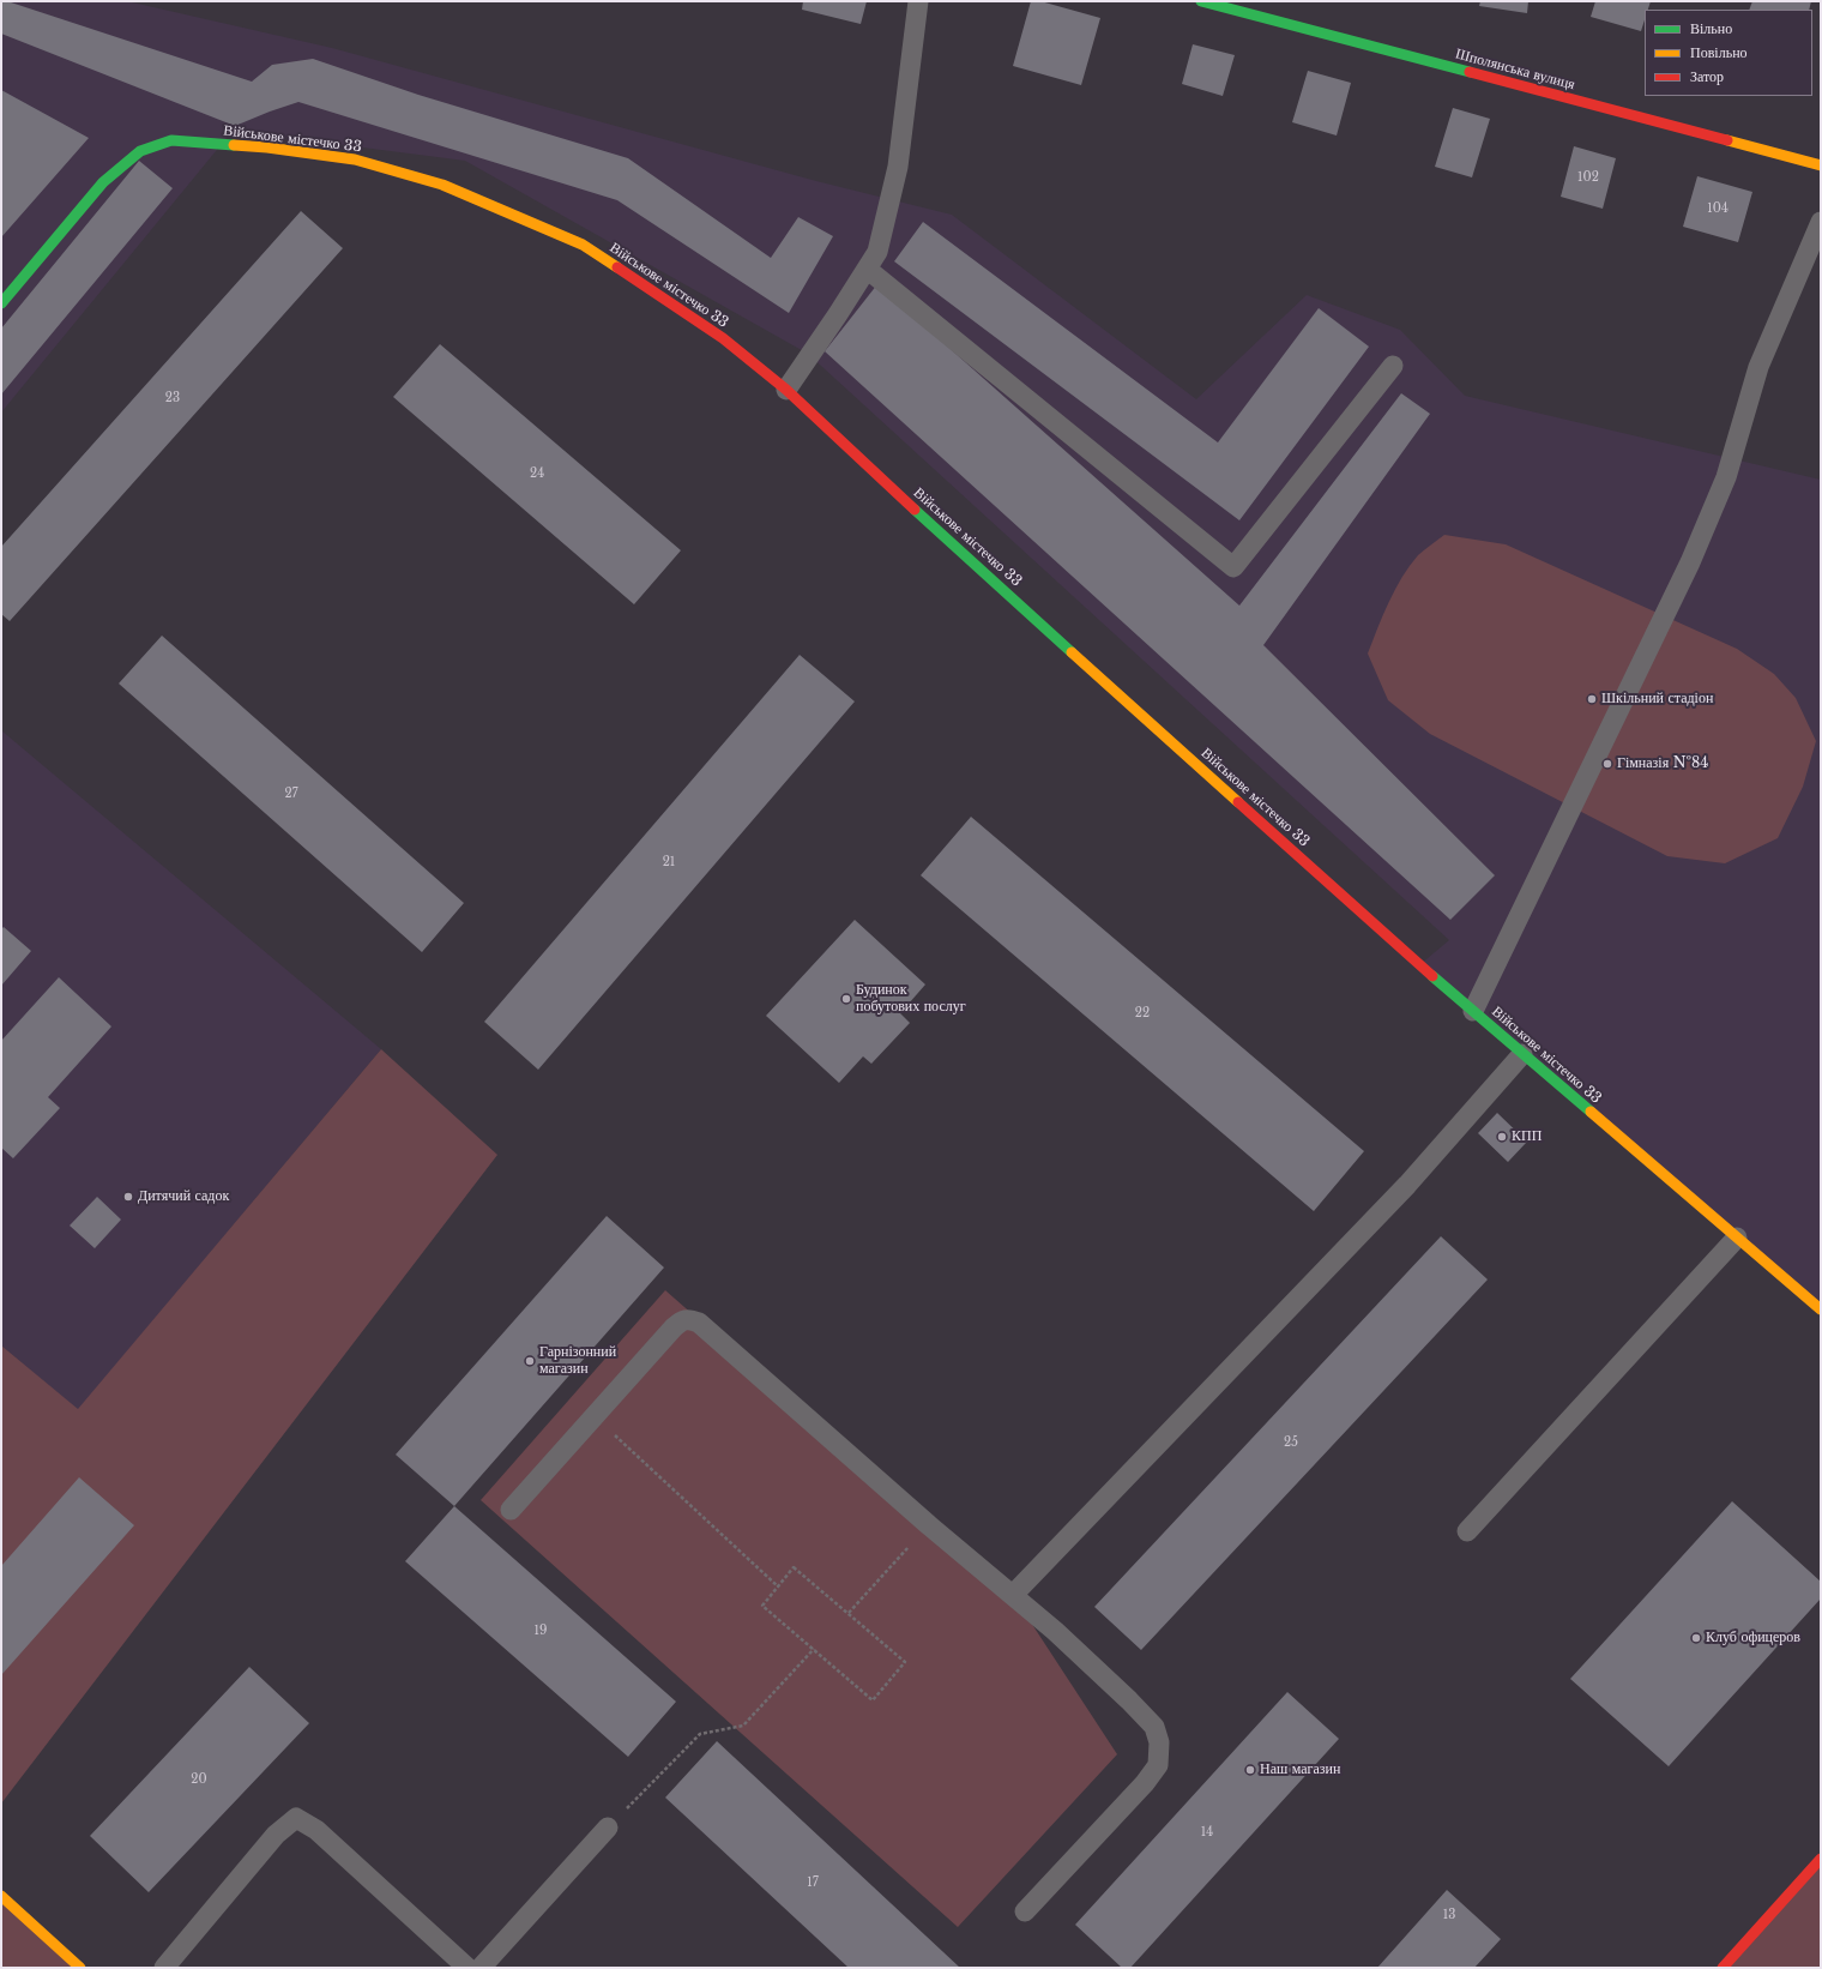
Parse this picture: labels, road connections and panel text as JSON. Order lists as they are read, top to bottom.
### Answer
{
  "streets": {
    "street": ["Шполянська вулиця", "Військове містечко 33"]
  },
  "places": [
    "Шкільний стадіон",
    "Гімназія №84",
    "Будинок побутових послуг",
    "КПП",
    "Дитячий садок",
    "Гарнізонний магазин",
    "Клуб офицеров",
    "Наш магазин"
  ],
  "house_numbers": [
    "102",
    "104",
    "23",
    "24",
    "27",
    "21",
    "22",
    "25",
    "19",
    "20",
    "14",
    "17",
    "13"
  ],
  "legend": ["Вільно", "Повільно", "Затор"]
}
